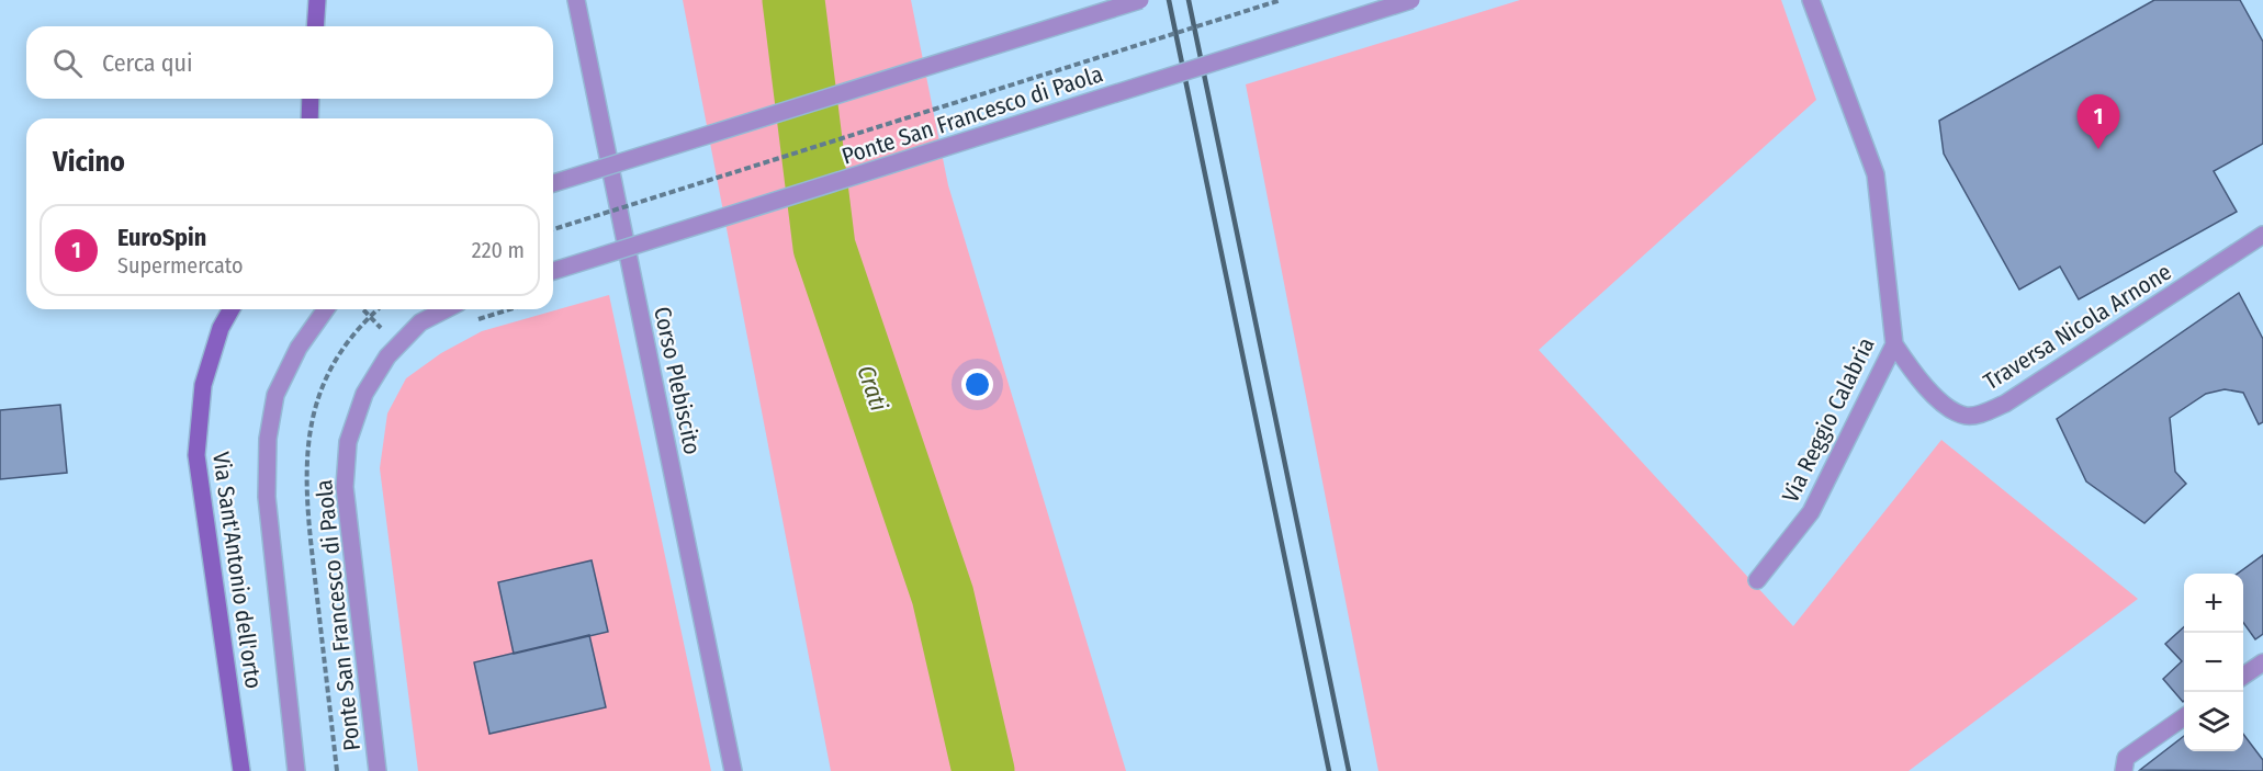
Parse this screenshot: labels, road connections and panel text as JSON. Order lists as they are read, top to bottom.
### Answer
{
  "streets": {
    "street": [
      "Ponte San Francesco di Paola",
      "Traversa Nicola Arnone",
      "Corso Plebiscito",
      "Via Reggio Calabria",
      "Via Sant'Antonio dell'orto"
    ]
  },
  "crossings": [
    ["Traversa Nicola Arnone", "Via Reggio Calabria"]
  ],
  "water": ["Crati"],
  "page": {
    "search": "Cerca qui",
    "pins": "1",
    "heading": "Vicino",
    "list": [
      {
        "mark": "1",
        "name": "EuroSpin",
        "note": "Supermercato",
        "value": "220 m"
      }
    ],
    "map_buttons": ["+", "−"]
  }
}
